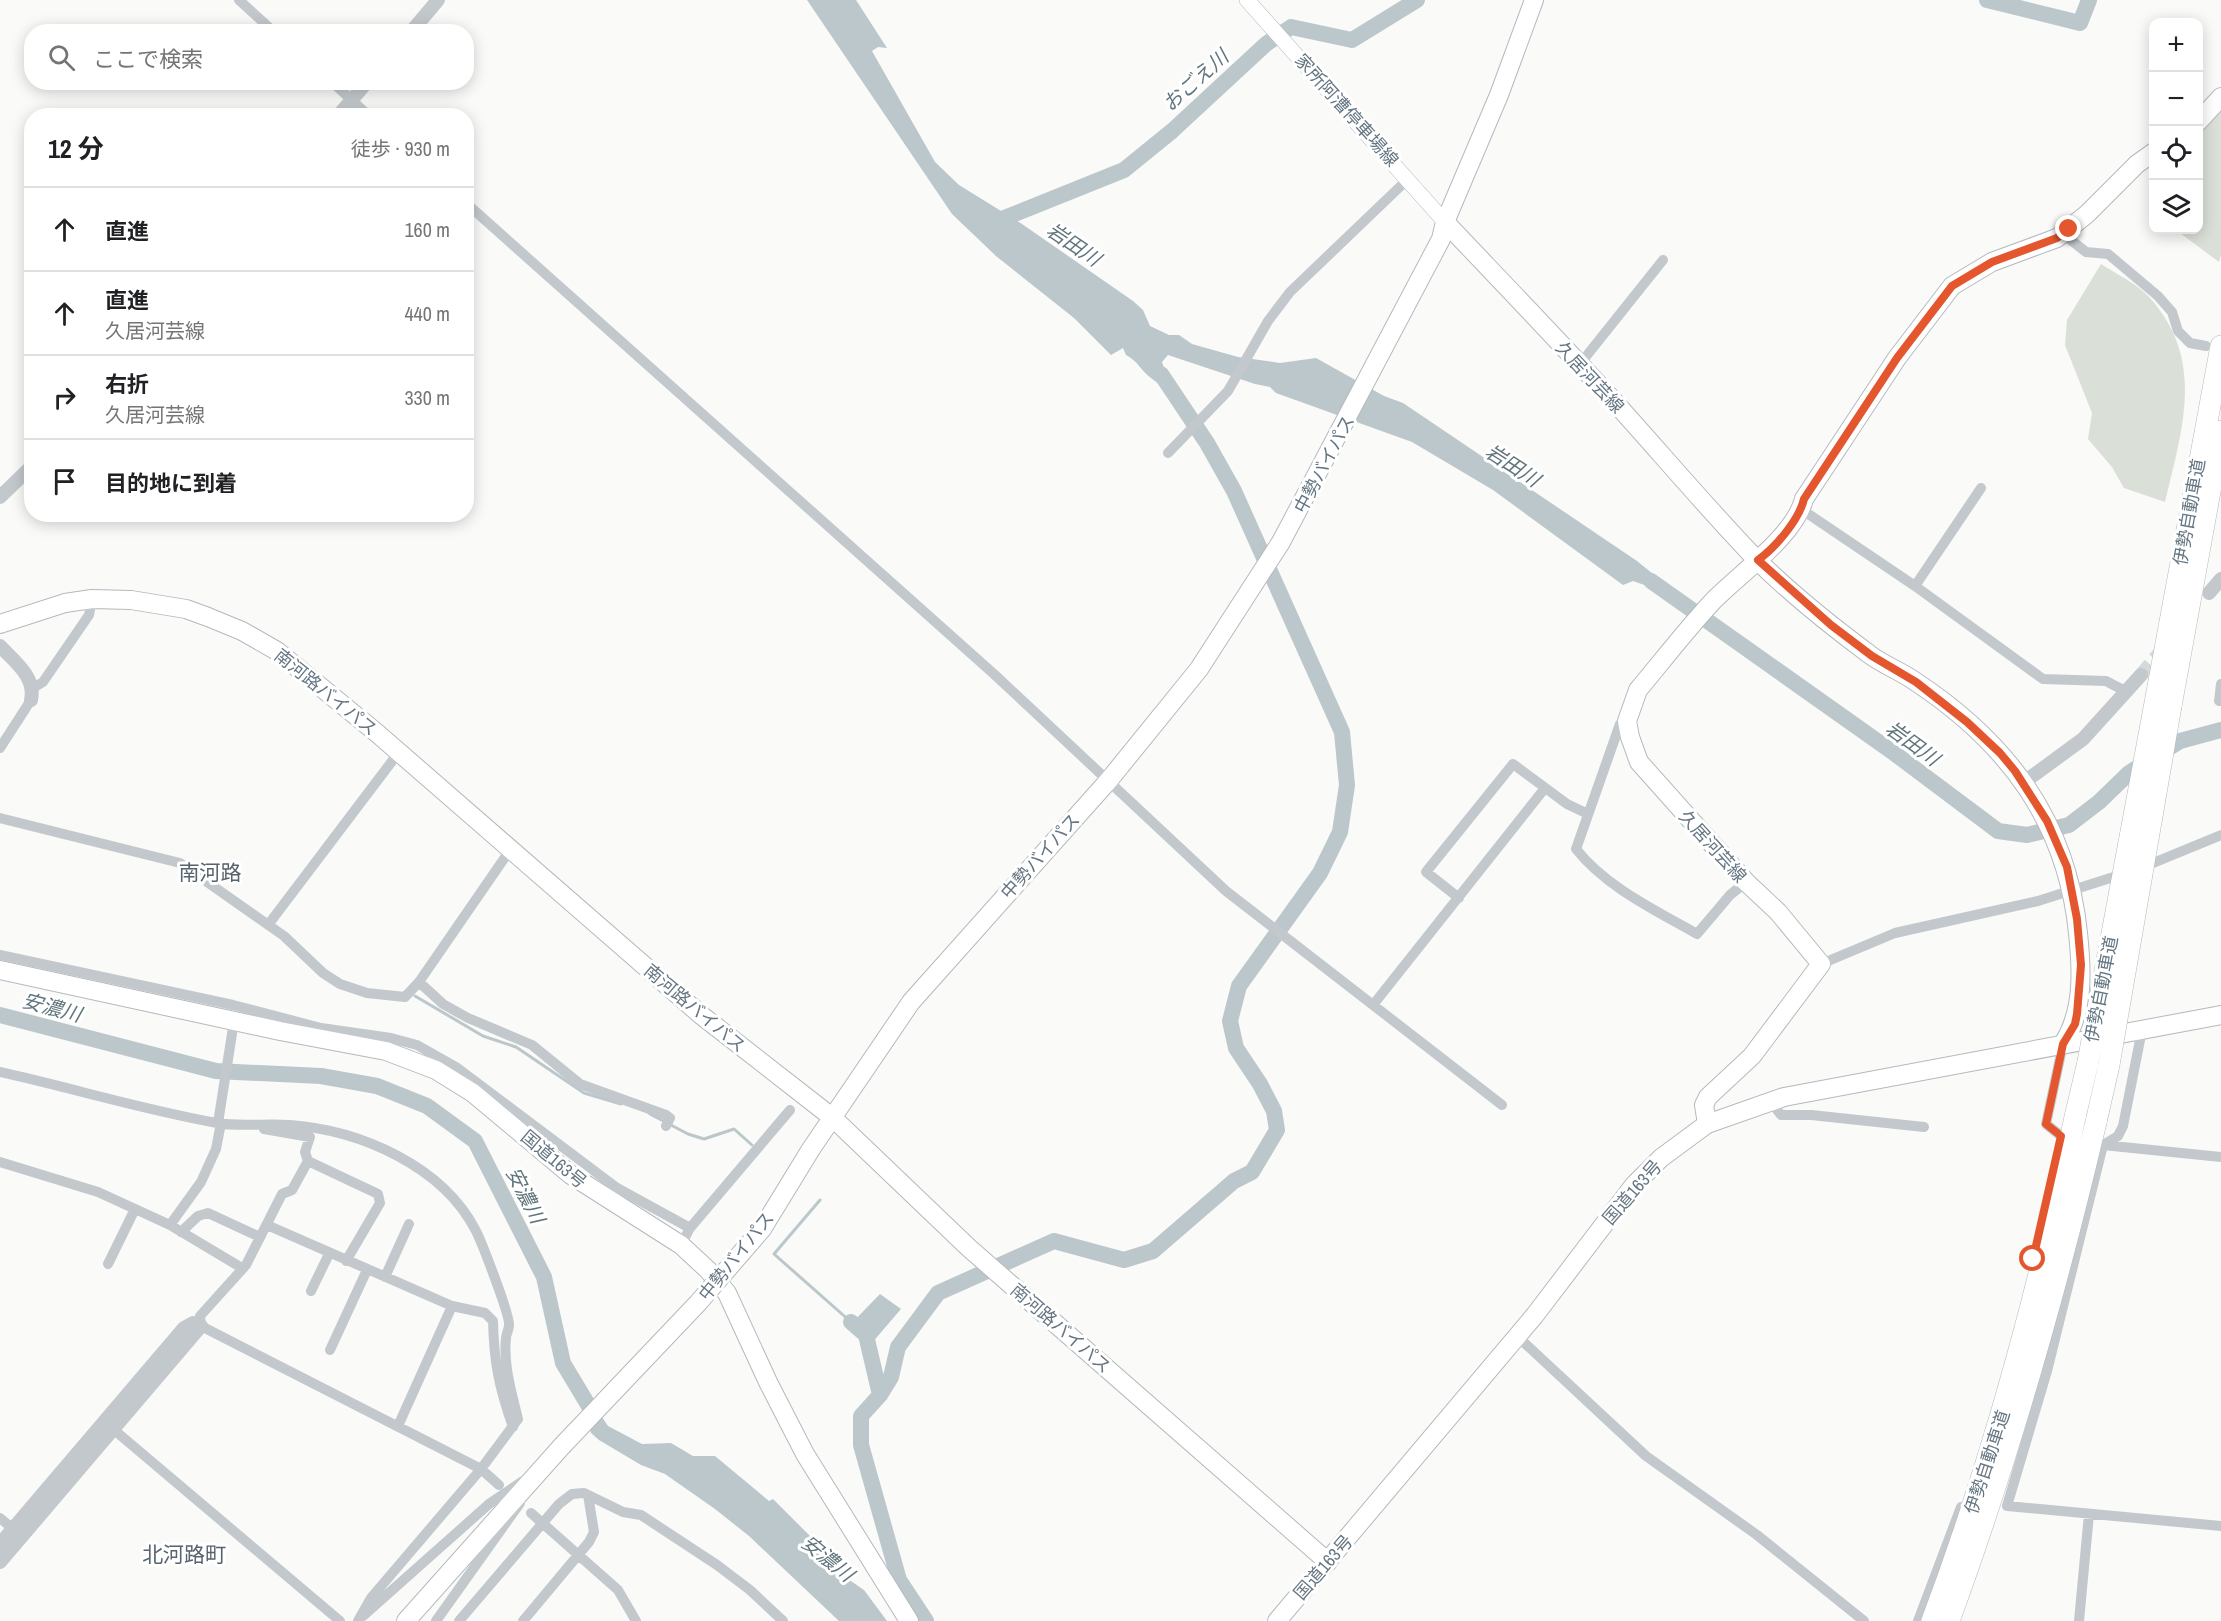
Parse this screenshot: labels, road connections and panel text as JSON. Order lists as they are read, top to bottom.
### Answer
{
  "streets": {
    "highway": ["伊勢自動車道"],
    "main road": [
      "家所阿漕停車場線",
      "久居河芸線",
      "中勢バイパス",
      "南河路バイパス",
      "国道163号"
    ]
  },
  "crossings": [
    ["家所阿漕停車場線", "久居河芸線"],
    ["家所阿漕停車場線", "中勢バイパス"],
    ["久居河芸線", "中勢バイパス"],
    ["久居河芸線", "国道163号"],
    ["中勢バイパス", "南河路バイパス"],
    ["南河路バイパス", "国道163号"]
  ],
  "districts": ["南河路", "北河路町"],
  "water": ["おごえ川", "岩田川", "安濃川"],
  "page": {
    "map_buttons": ["+", "−"],
    "search": "ここで検索",
    "heading": ["12 分", "徒歩 · 930 m"],
    "list": [
      ["直進", "160 m"],
      ["直進", "久居河芸線", "440 m"],
      ["右折", "久居河芸線", "330 m"],
      "目的地に到着"
    ]
  }
}
